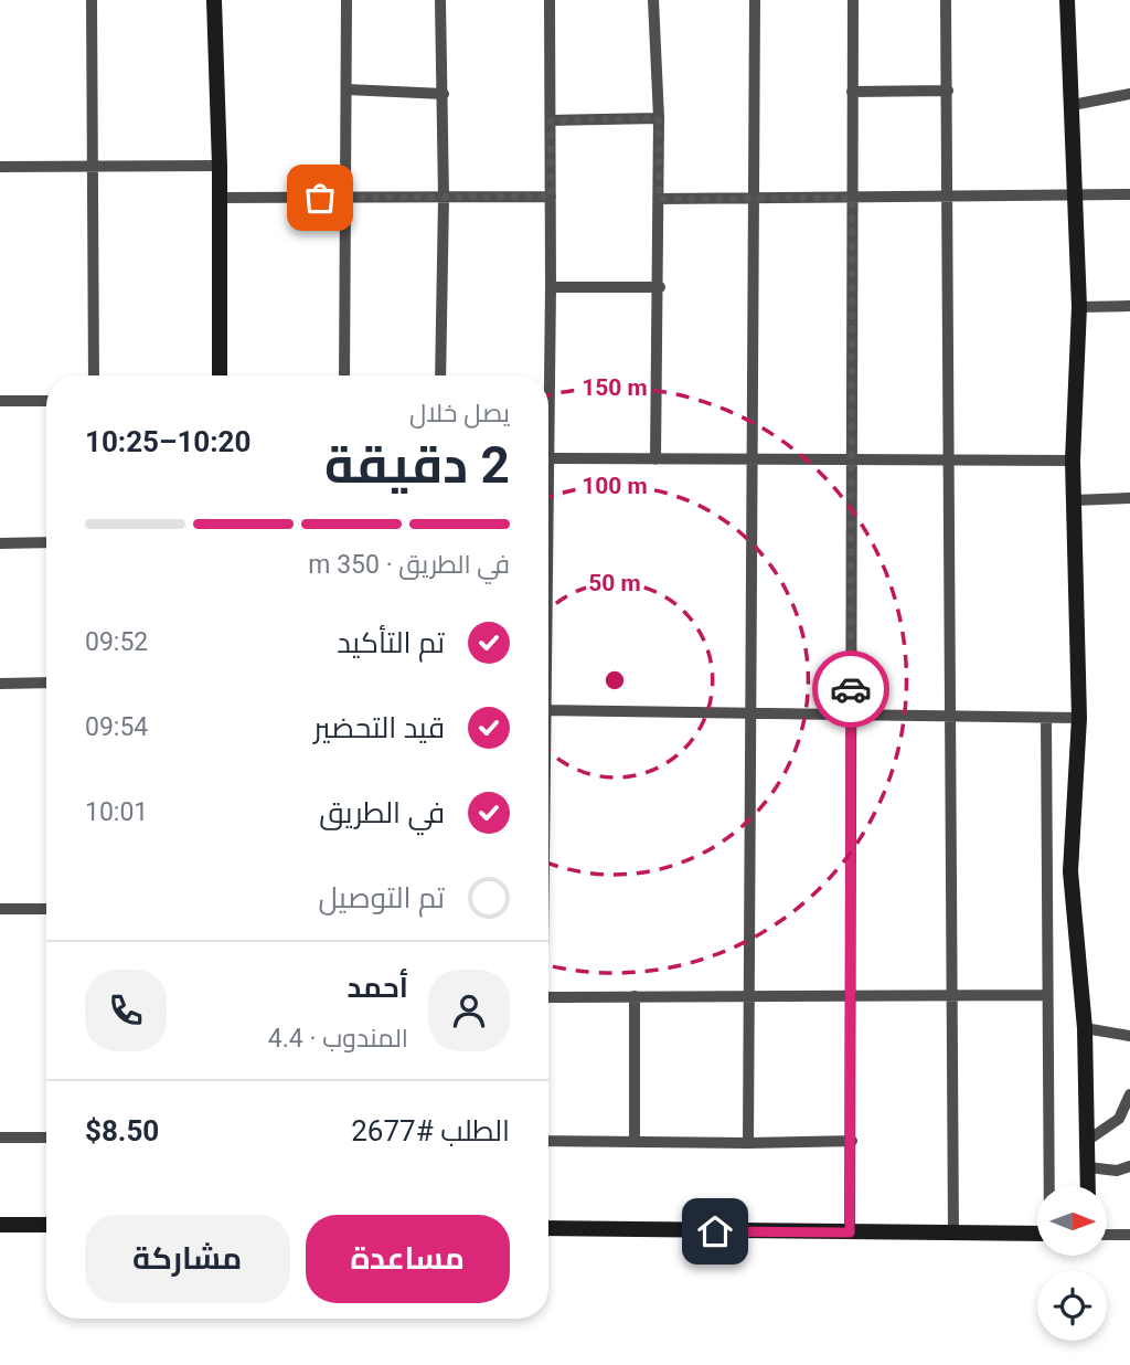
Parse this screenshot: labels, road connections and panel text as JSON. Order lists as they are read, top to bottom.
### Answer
{
  "north": "right",
  "page": {
    "heading": ["2 دقيقة", "يصل خلال", "10:20–10:25"],
    "panel": [
      "أحمد",
      "المندوب · 4.4",
      "الطلب #2677",
      "$8.50"
    ],
    "bar": "في الطريق · 350 m",
    "list": [
      ["تم التأكيد", "09:52"],
      ["قيد التحضير", "09:54"],
      ["في الطريق", "10:01"],
      "تم التوصيل"
    ],
    "buttons": ["مساعدة", "مشاركة"]
  },
  "rings": ["150 m", "100 m", "50 m"]
}
